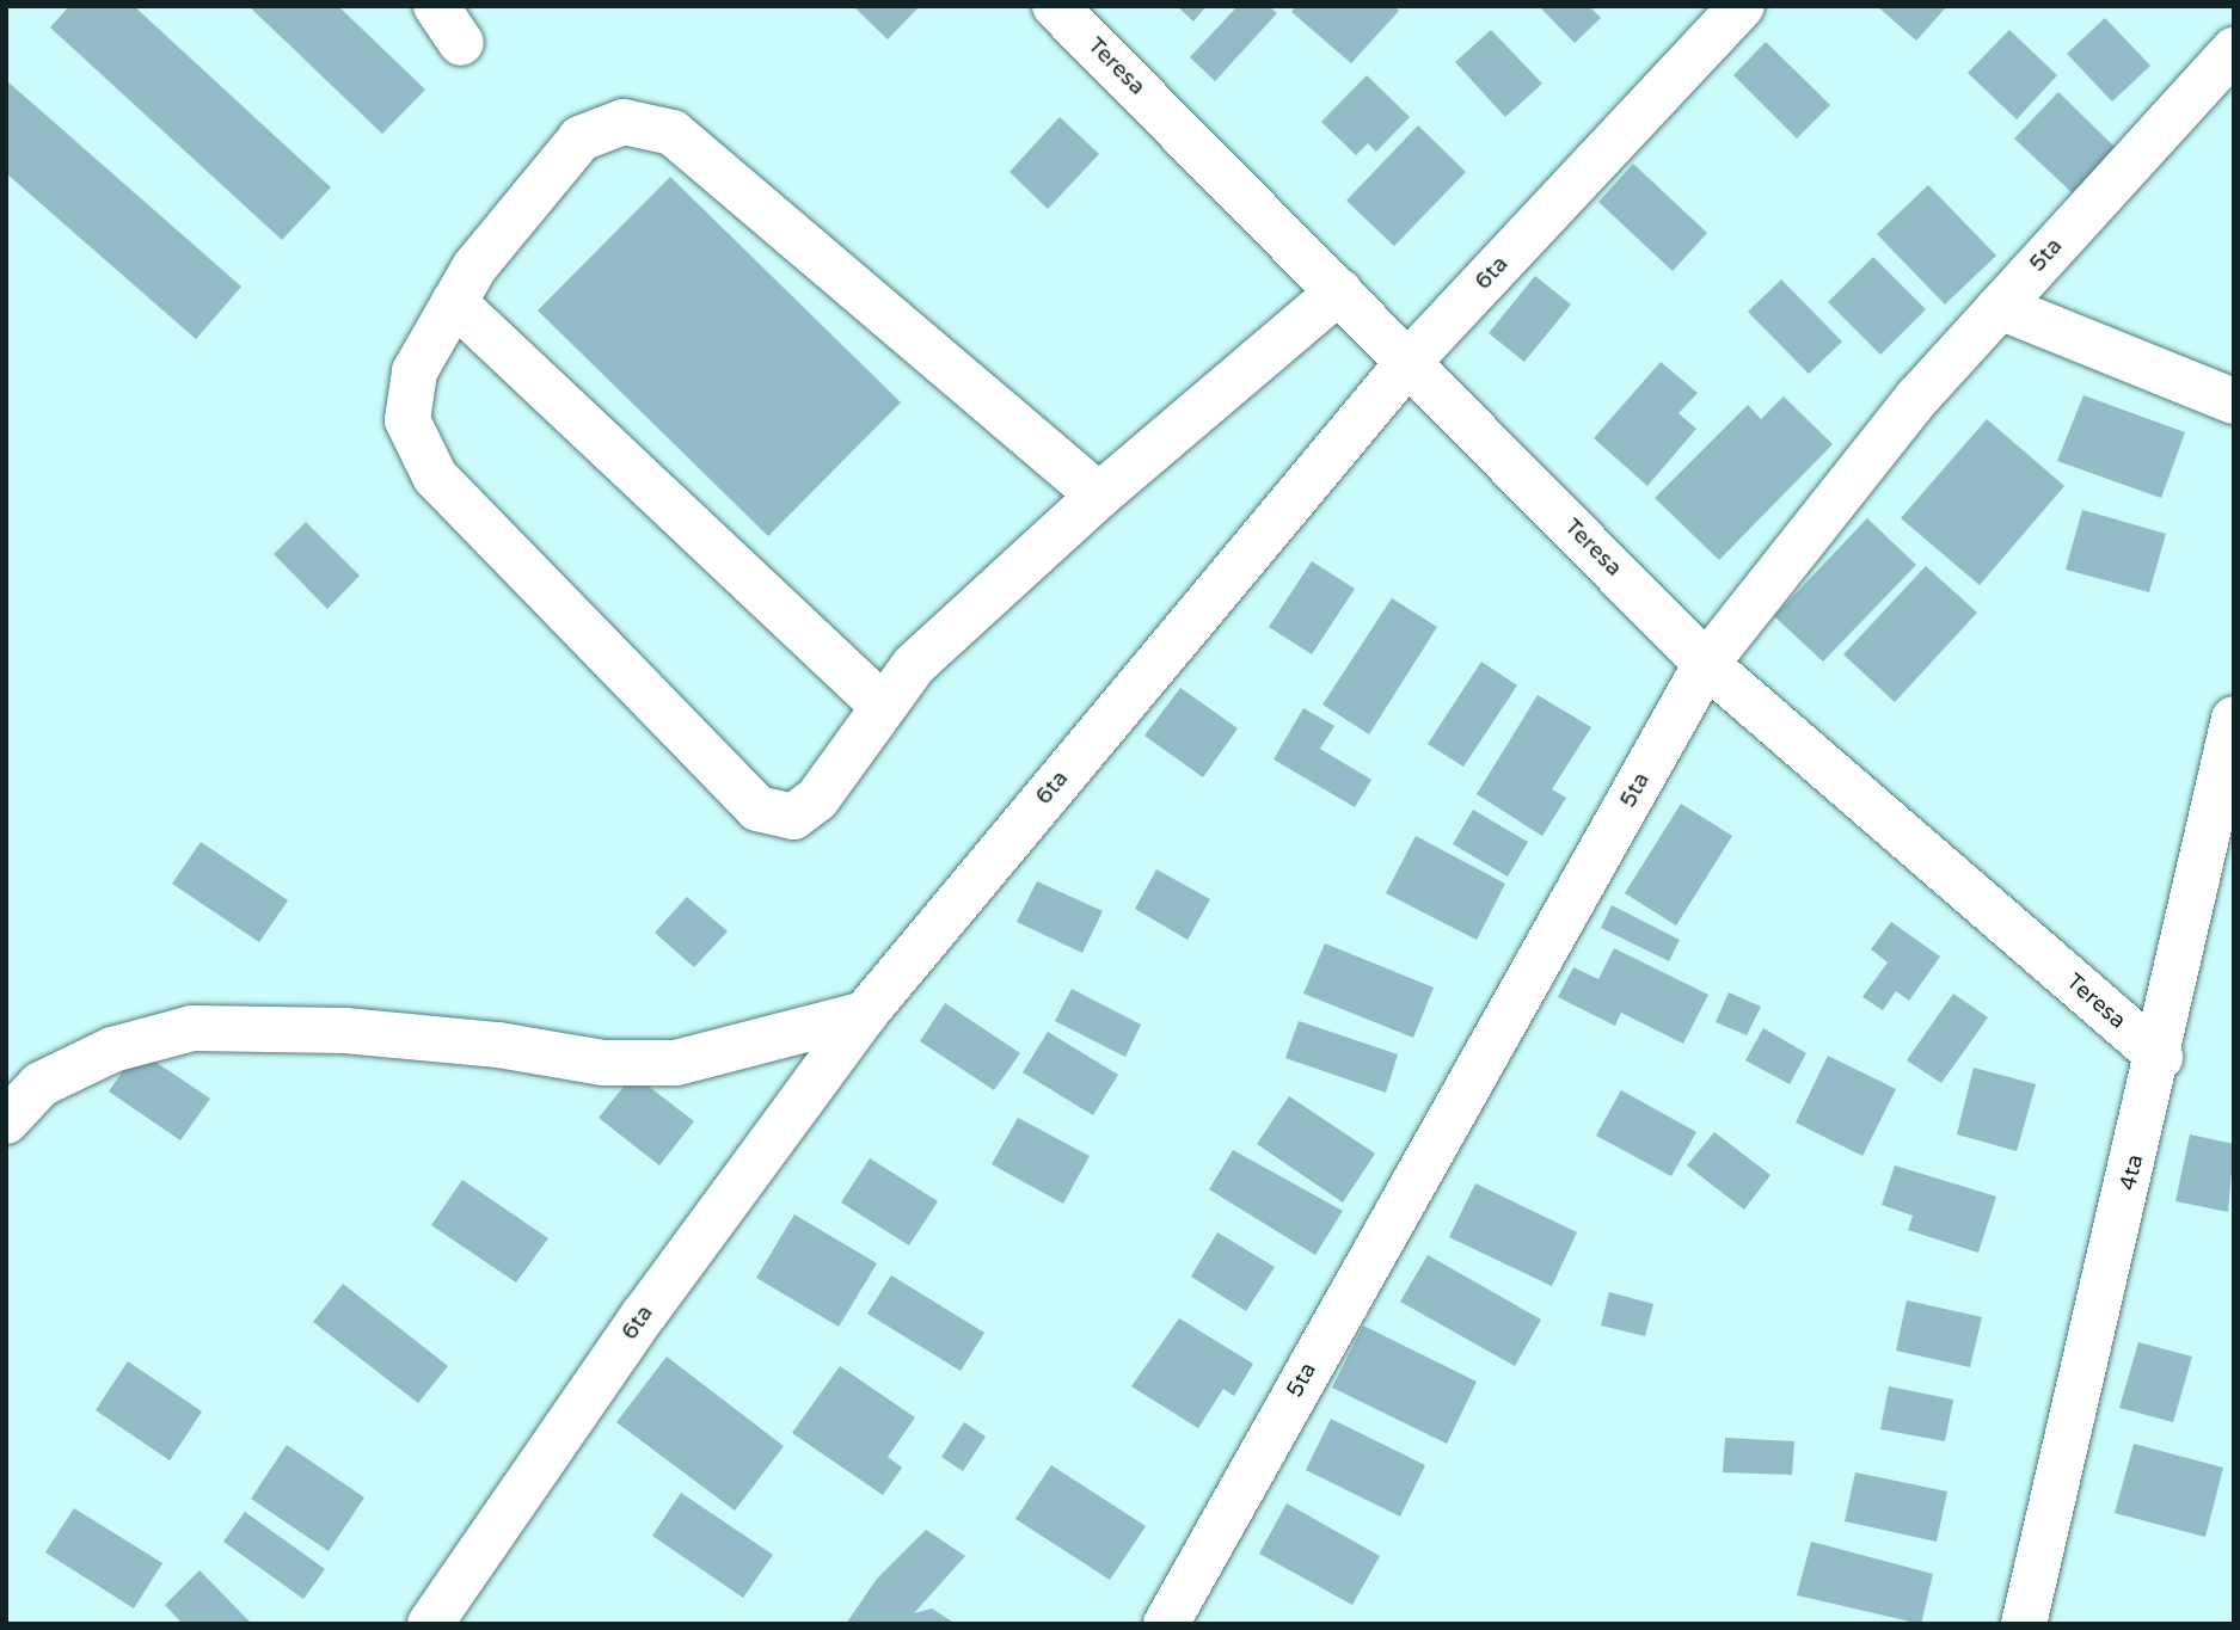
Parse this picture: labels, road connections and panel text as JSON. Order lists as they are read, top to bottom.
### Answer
{
  "streets": {
    "street": [
      "Teresa",
      "5ta",
      "6ta",
      "4ta"
    ]
  },
  "crossings": [
    ["Teresa", "5ta"],
    ["Teresa", "6ta"],
    ["Teresa", "4ta"]
  ]
}
